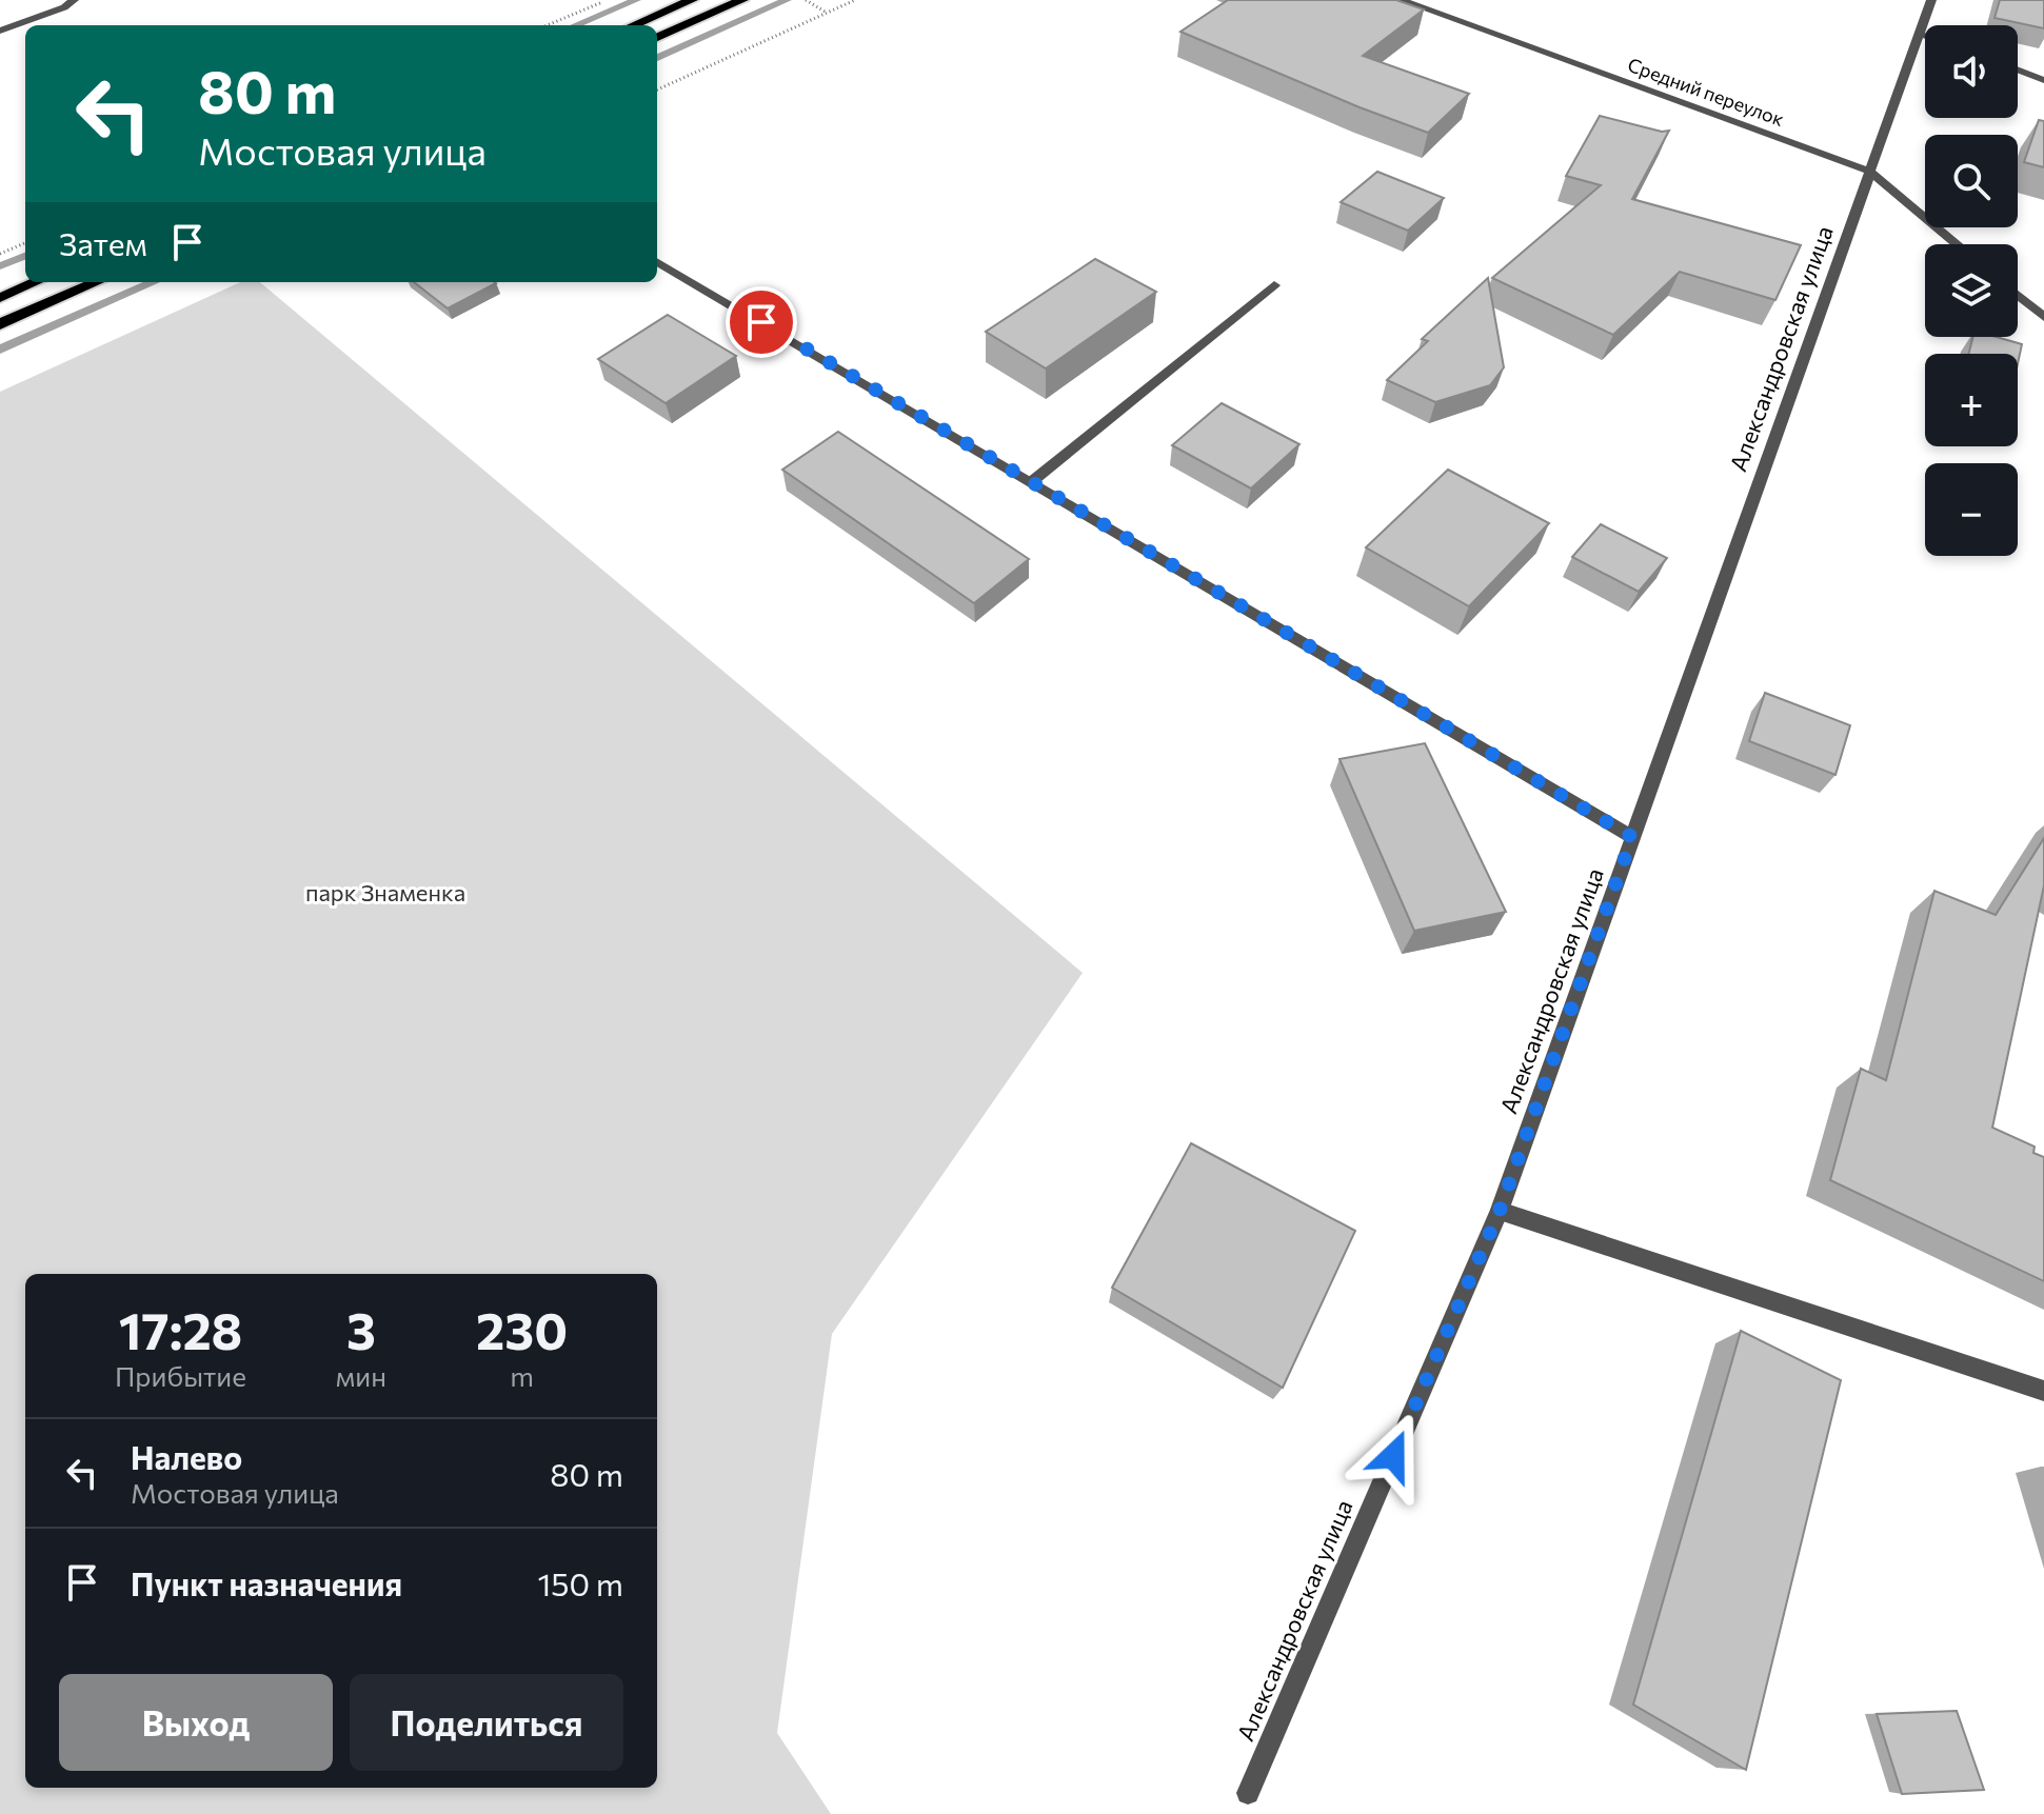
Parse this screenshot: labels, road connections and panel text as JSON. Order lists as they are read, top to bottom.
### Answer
{
  "streets": {
    "street": ["Средний переулок", "Александровская улица"]
  },
  "crossings": [
    ["Средний переулок", "Александровская улица"]
  ],
  "parks": ["парк Знаменка"],
  "page": {
    "map_buttons": ["+", "−"],
    "turn": ["80 m", "Мостовая улица"],
    "then": "Затем",
    "eta": [
      "17:28",
      "Прибытие",
      "3",
      "мин",
      "230",
      "m"
    ],
    "list": [
      {
        "name": "Налево",
        "note": "Мостовая улица",
        "value": "80 m"
      },
      {
        "name": "Пункт назначения",
        "value": "150 m"
      }
    ],
    "buttons": ["Выход", "Поделиться"]
  }
}
